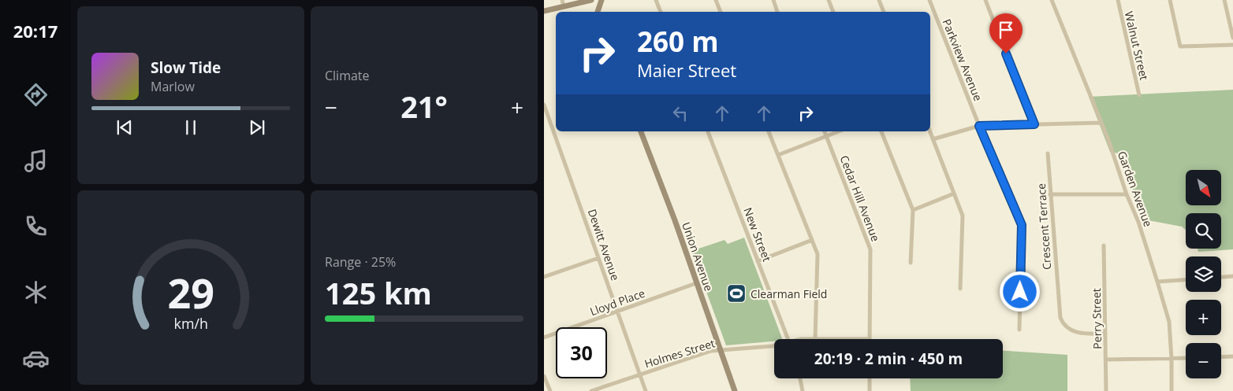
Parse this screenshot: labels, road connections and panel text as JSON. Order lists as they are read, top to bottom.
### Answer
{
  "streets": {
    "street": [
      "Walnut Street",
      "Parkview Avenue",
      "Garden Avenue",
      "Cedar Hill Avenue",
      "Crescent Terrace",
      "New Street",
      "Dewitt Avenue",
      "Union Avenue",
      "Lloyd Place",
      "Perry Street",
      "Holmes Street"
    ]
  },
  "crossings": [
    ["Cedar Hill Avenue", "Holmes Street"],
    ["Crescent Terrace", "Perry Street"],
    ["Dewitt Avenue", "Lloyd Place"],
    ["Dewitt Avenue", "Holmes Street"],
    ["Union Avenue", "Lloyd Place"],
    ["Union Avenue", "Holmes Street"]
  ],
  "places": {
    "sports": ["Clearman Field"]
  },
  "north": "bottom right",
  "page": {
    "tabs": "20:17",
    "tile": [
      "Climate",
      ["Range · 25%", "125 km"]
    ],
    "turn": ["260 m", "Maier Street"],
    "song": ["Slow Tide", "Marlow"],
    "heat": ["−", "21°", "+"],
    "map_buttons": ["+", "−"],
    "limit": "30",
    "trip": "20:19 · 2 min · 450 m",
    "gauge": ["29", "km/h"]
  }
}
